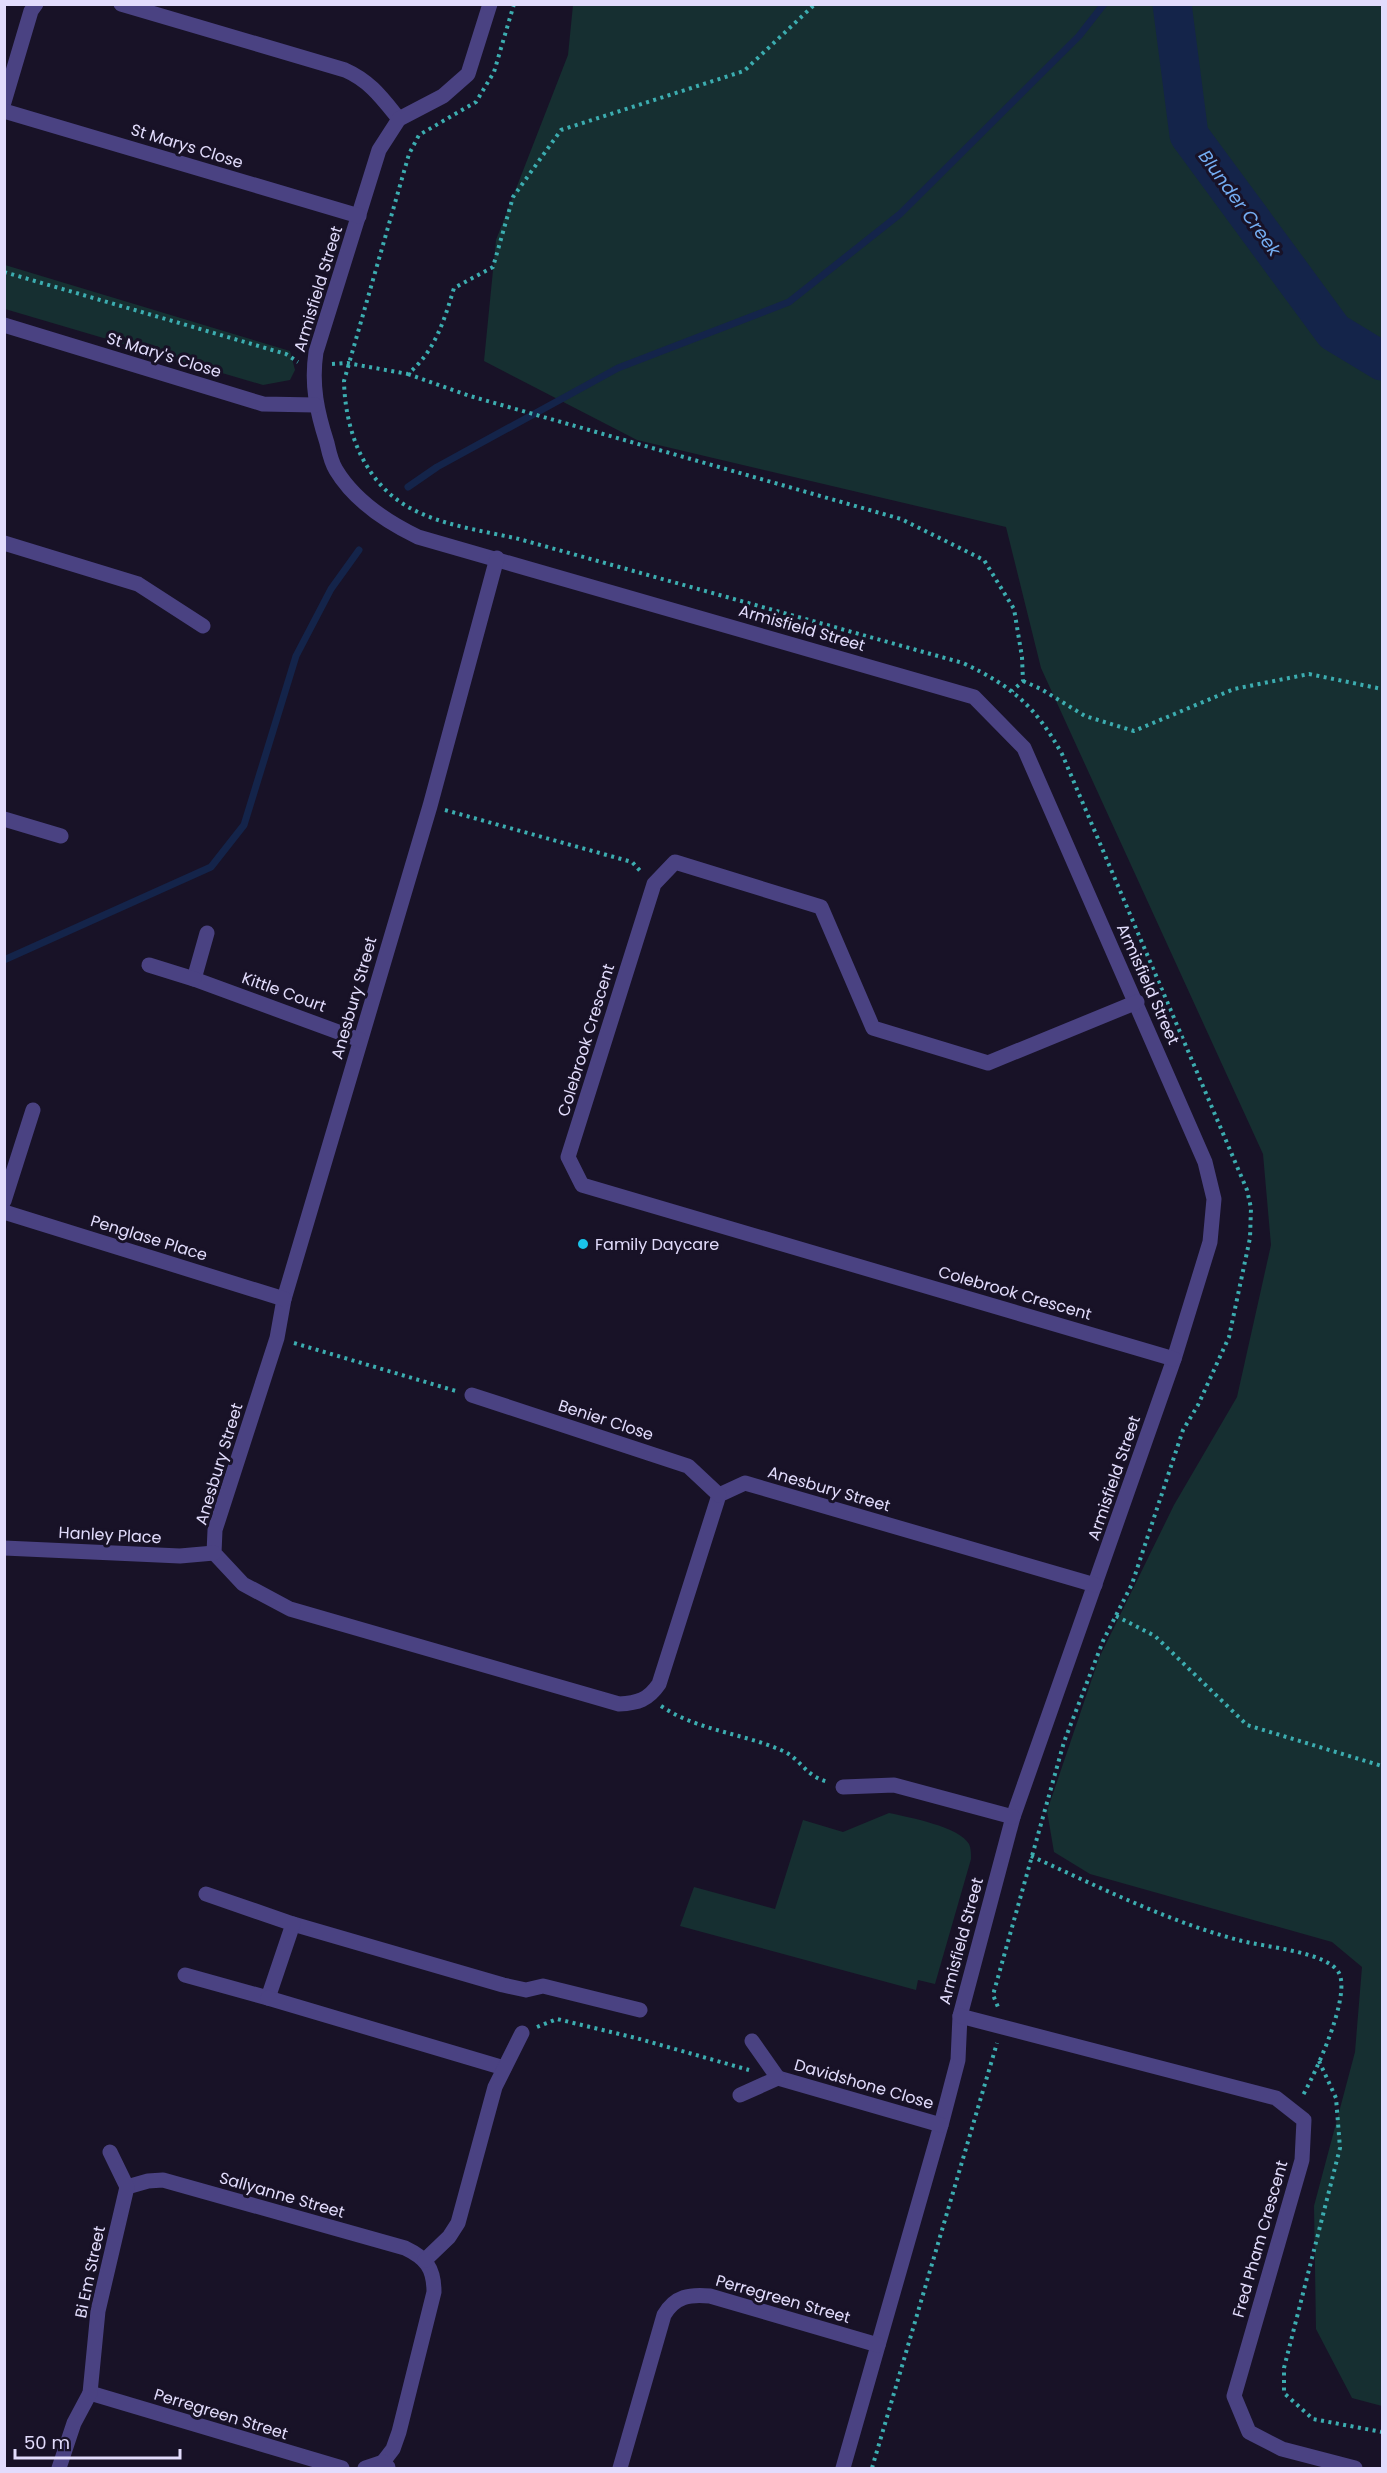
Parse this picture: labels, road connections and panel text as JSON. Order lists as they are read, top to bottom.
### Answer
{
  "streets": {
    "street": [
      "St Marys Close",
      "Armisfield Street",
      "St Mary's Close",
      "Kittle Court",
      "Anesbury Street",
      "Colebrook Crescent",
      "Penglase Place",
      "Benier Close",
      "Hanley Place",
      "Davidshone Close",
      "Sallyanne Street",
      "Fred Pham Crescent",
      "Bi Em Street",
      "Perregreen Street"
    ]
  },
  "crossings": [
    ["St Marys Close", "Armisfield Street"],
    ["Armisfield Street", "St Mary's Close"],
    ["Armisfield Street", "Anesbury Street"],
    ["Armisfield Street", "Colebrook Crescent"],
    ["Armisfield Street", "Davidshone Close"],
    ["Armisfield Street", "Perregreen Street"],
    ["Kittle Court", "Anesbury Street"],
    ["Anesbury Street", "Penglase Place"],
    ["Anesbury Street", "Benier Close"],
    ["Anesbury Street", "Hanley Place"],
    ["Sallyanne Street", "Bi Em Street"],
    ["Bi Em Street", "Perregreen Street"]
  ],
  "water": ["Blunder Creek"],
  "places": ["Family Daycare"],
  "scale_bar": "50 m"
}
